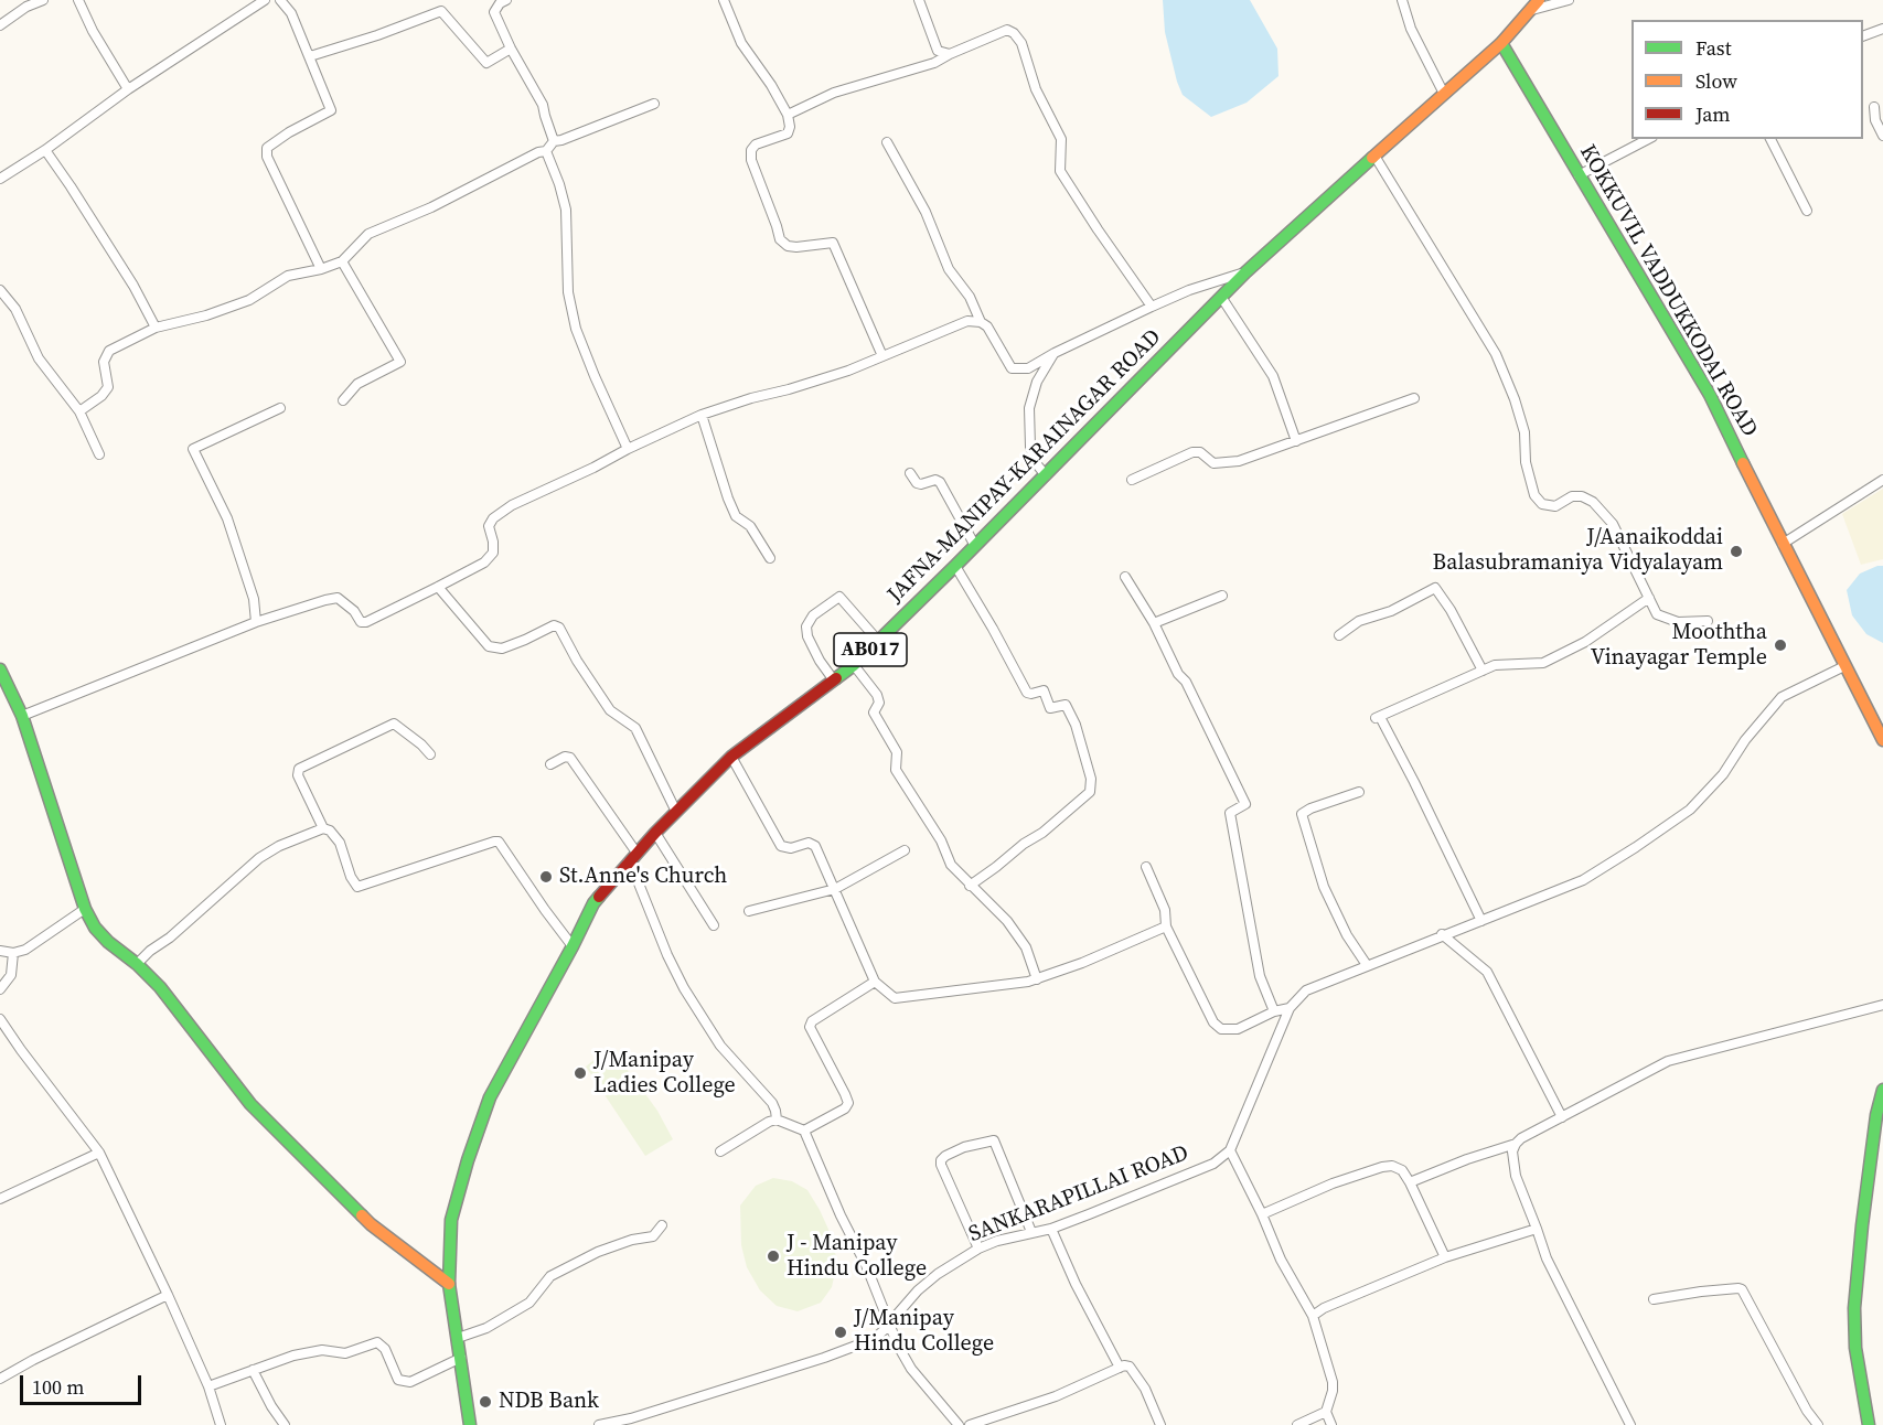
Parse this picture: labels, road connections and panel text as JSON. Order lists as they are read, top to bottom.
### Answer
{
  "streets": {
    "main road": ["KOKKUVIL VADDUKKODAI ROAD", "JAFNA-MANIPAY-KARAINAGAR ROAD", "AB017"],
    "street": ["SANKARAPILLAI ROAD"]
  },
  "crossings": [
    ["KOKKUVIL VADDUKKODAI ROAD", "JAFNA-MANIPAY-KARAINAGAR ROAD"]
  ],
  "places": [
    "J/Aanaikoddai Balasubramaniya Vidyalayam",
    "Mooththa Vinayagar Temple",
    "St.Anne's Church",
    "J/Manipay Ladies College",
    "J - Manipay Hindu College",
    "J/Manipay Hindu College",
    "NDB Bank"
  ],
  "legend": ["Fast", "Slow", "Jam"],
  "scale_bar": "100 m"
}
